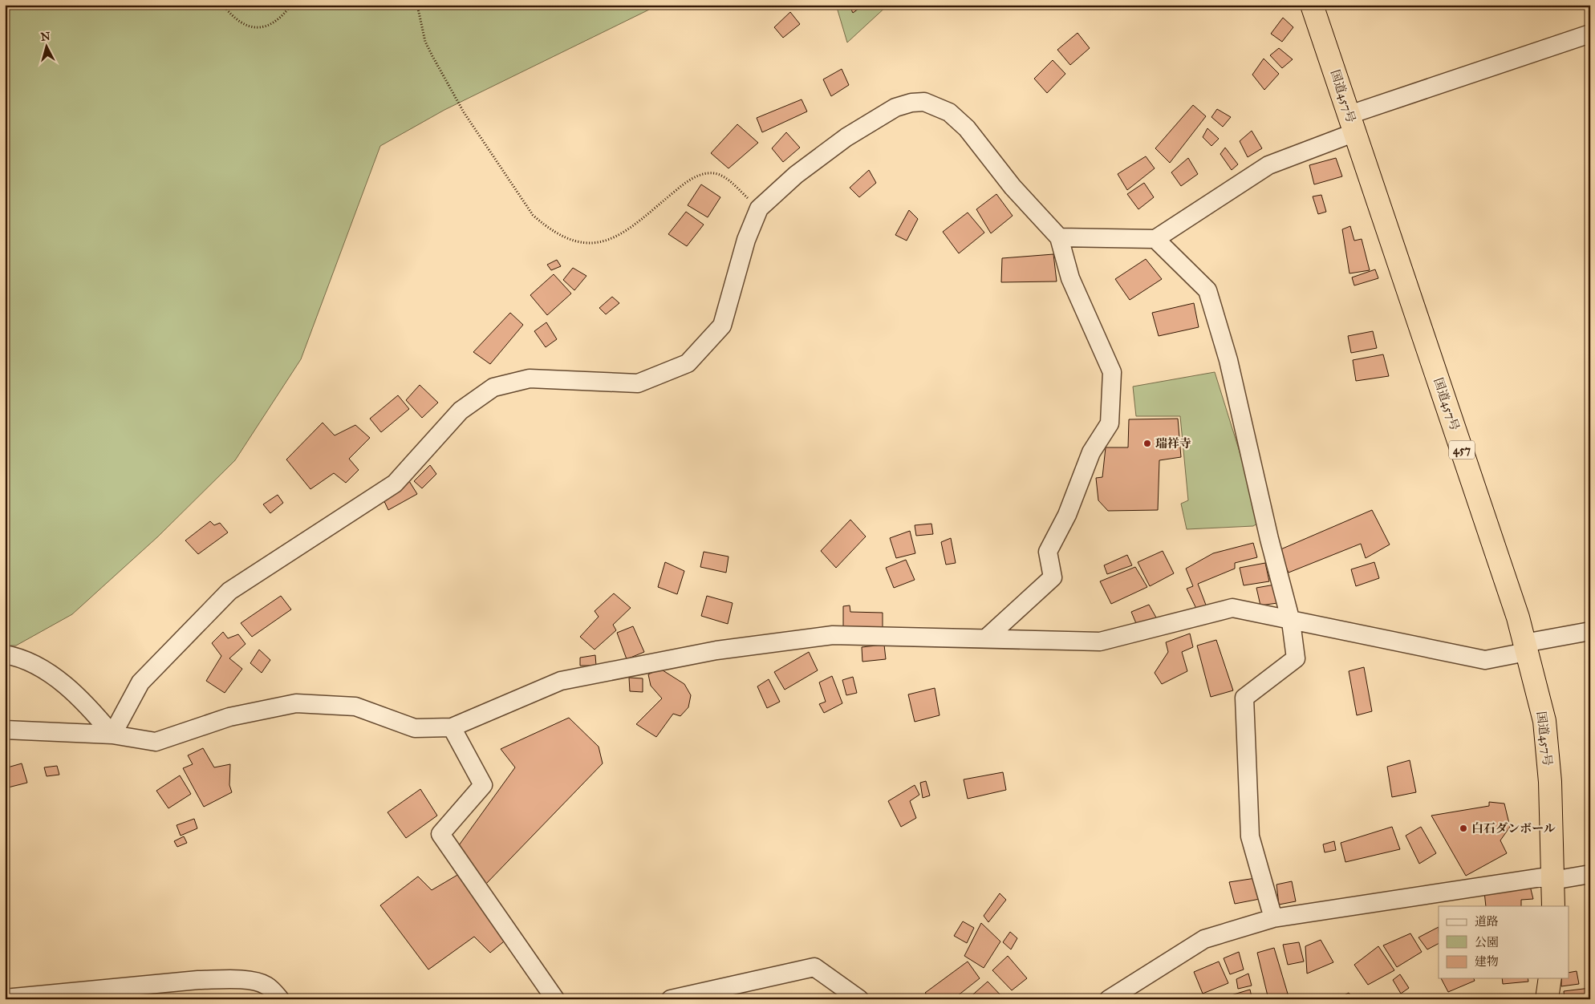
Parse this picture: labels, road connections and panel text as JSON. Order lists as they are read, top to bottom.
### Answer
{
  "streets": {
    "highway": ["国道457号", "457"]
  },
  "places": ["瑞祥寺", "白石ダンボール"],
  "legend": ["道路", "公園", "建物"],
  "north": "top"
}
